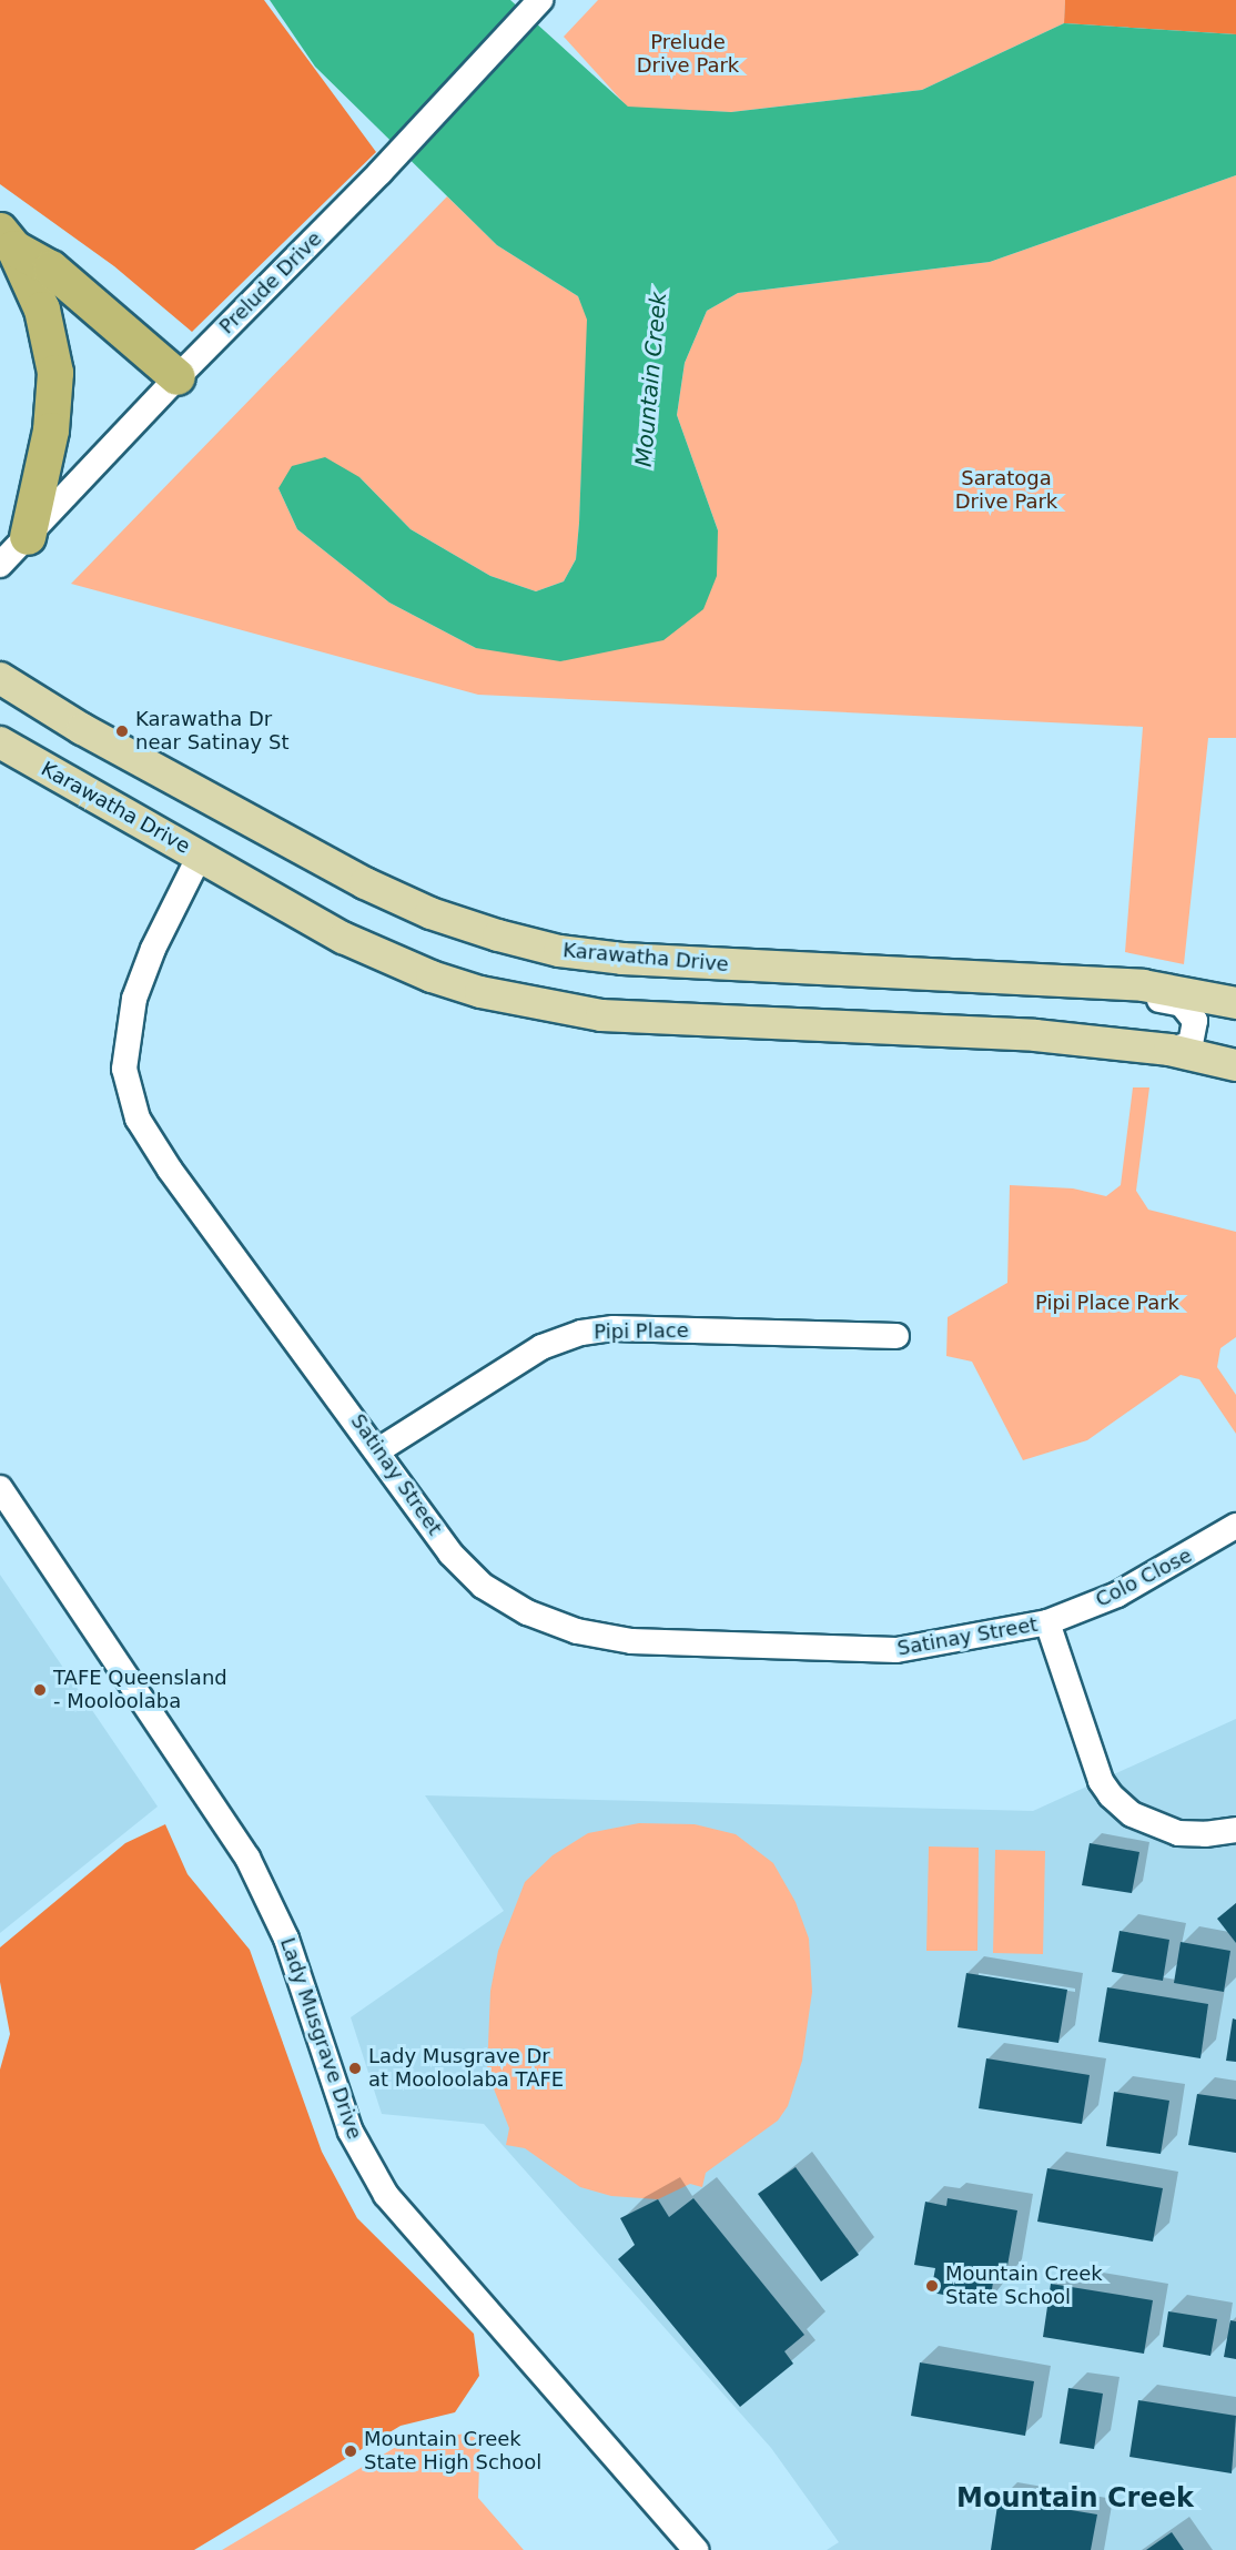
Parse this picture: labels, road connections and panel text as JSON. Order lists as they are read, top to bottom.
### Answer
{
  "streets": {
    "main road": ["Karawatha Drive"],
    "street": [
      "Prelude Drive",
      "Pipi Place",
      "Satinay Street",
      "Colo Close",
      "Lady Musgrave Drive"
    ]
  },
  "crossings": [
    ["Karawatha Drive", "Satinay Street"],
    ["Pipi Place", "Satinay Street"],
    ["Satinay Street", "Colo Close"]
  ],
  "districts": ["Mountain Creek"],
  "water": ["Mountain Creek"],
  "parks": ["Prelude Drive Park", "Saratoga Drive Park", "Pipi Place Park"],
  "places": [
    "Karawatha Dr near Satinay St",
    "TAFE Queensland - Mooloolaba",
    "Lady Musgrave Dr at Mooloolaba TAFE",
    "Mountain Creek State School",
    "Mountain Creek State High School"
  ]
}
